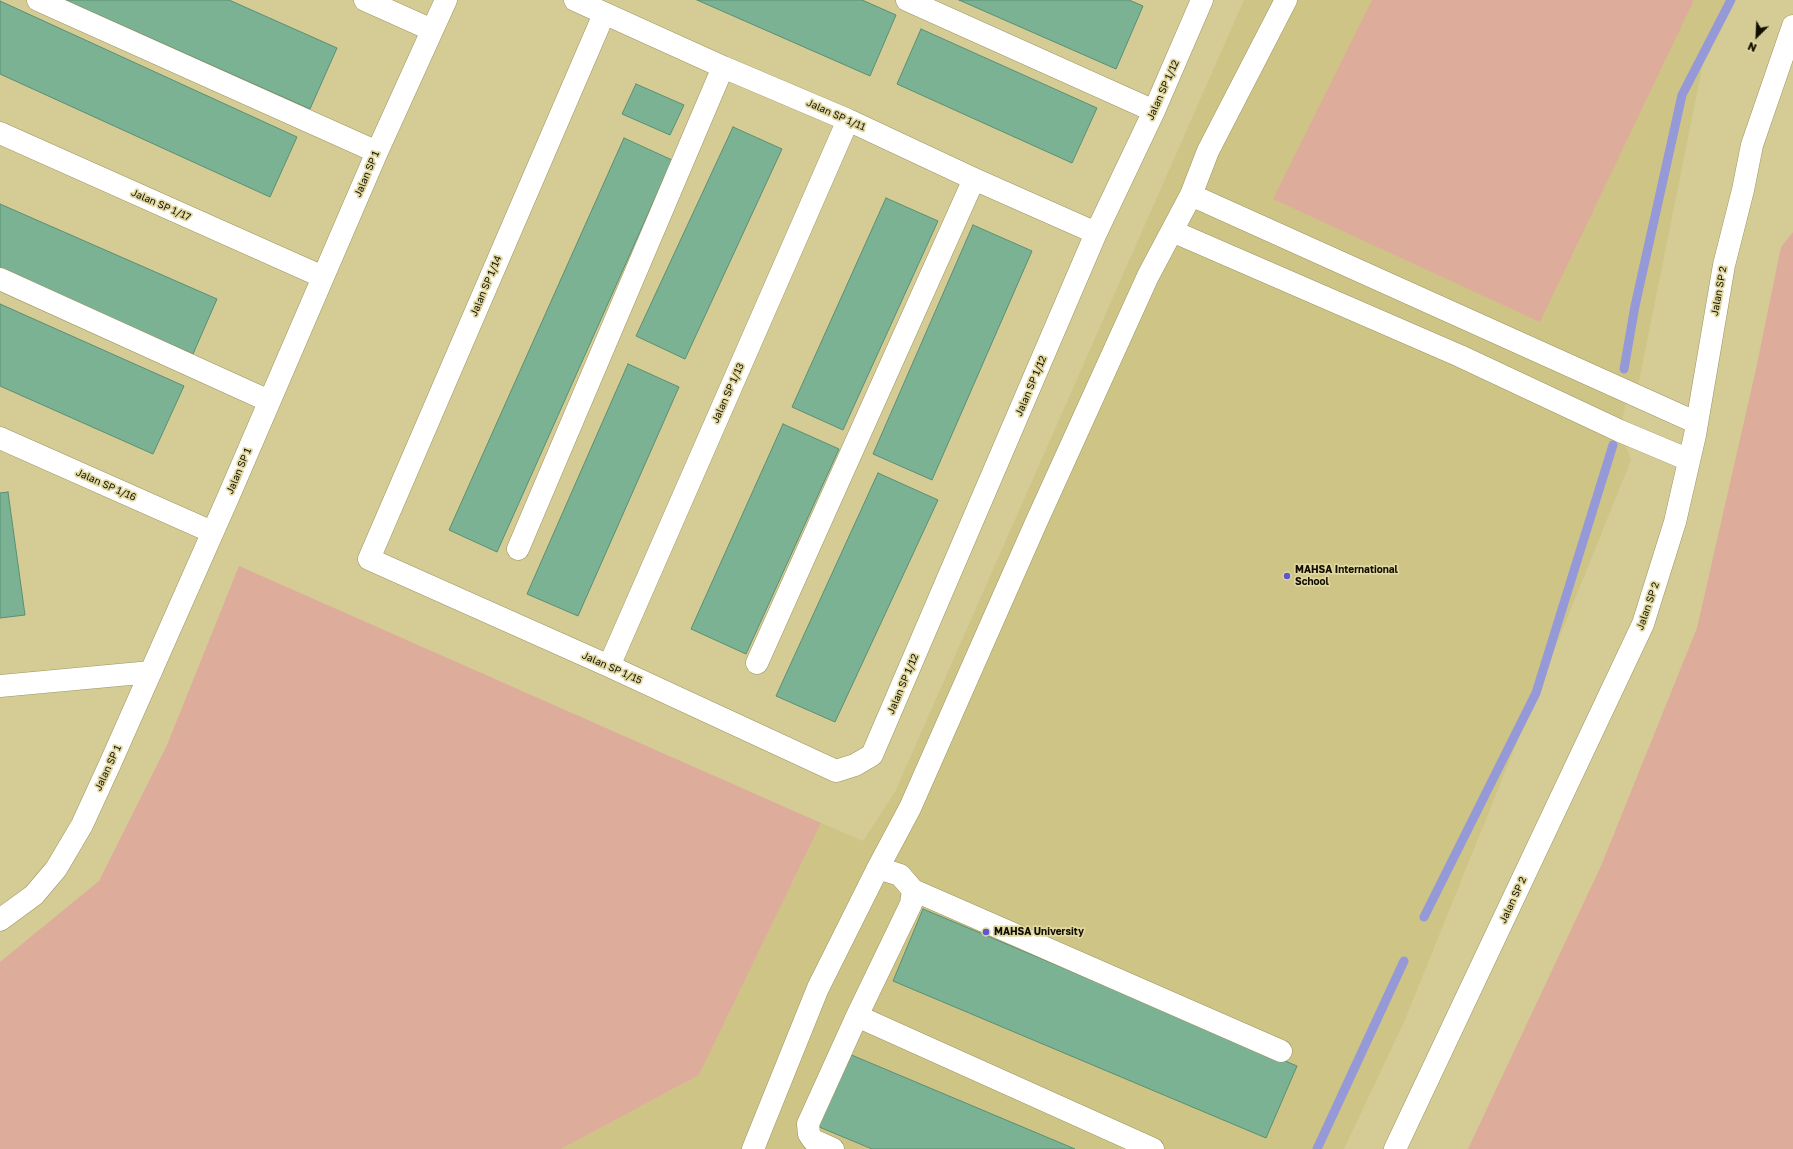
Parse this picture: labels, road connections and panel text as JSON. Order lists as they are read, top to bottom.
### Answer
{
  "streets": {
    "street": [
      "Jalan SP 1/12",
      "Jalan SP 1/11",
      "Jalan SP 1",
      "Jalan SP 1/17",
      "Jalan SP 1/14",
      "Jalan SP 2",
      "Jalan SP 1/13",
      "Jalan SP 1/16",
      "Jalan SP 1/15"
    ]
  },
  "crossings": [
    ["Jalan SP 1/12", "Jalan SP 1/11"],
    ["Jalan SP 1/12", "Jalan SP 1/15"],
    ["Jalan SP 1/11", "Jalan SP 1/14"],
    ["Jalan SP 1/11", "Jalan SP 1/13"],
    ["Jalan SP 1", "Jalan SP 1/17"],
    ["Jalan SP 1", "Jalan SP 1/16"],
    ["Jalan SP 1/14", "Jalan SP 1/15"],
    ["Jalan SP 1/13", "Jalan SP 1/15"]
  ],
  "places": ["MAHSA International School", "MAHSA University"],
  "north": "bottom left"
}
